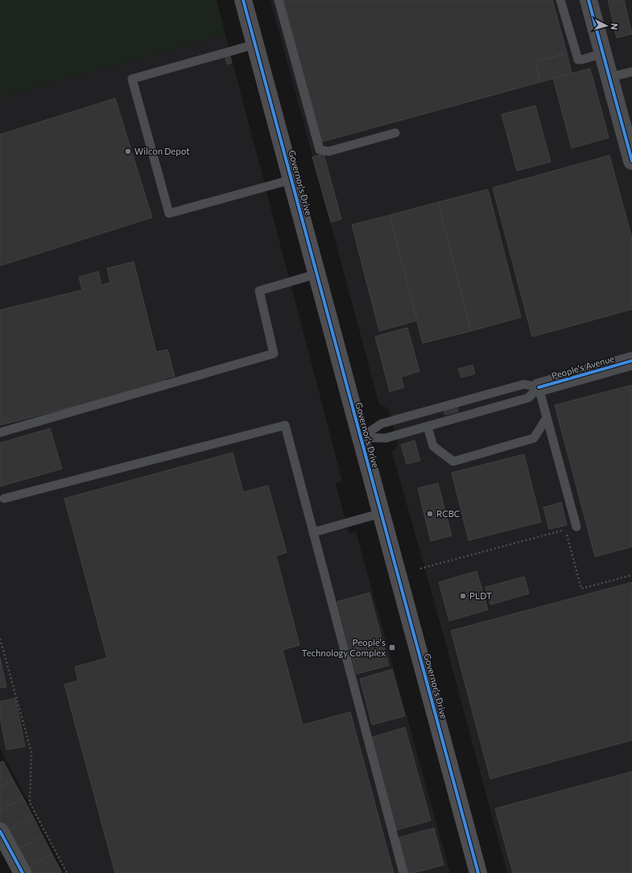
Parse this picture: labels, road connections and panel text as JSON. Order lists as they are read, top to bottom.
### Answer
{
  "streets": {
    "highway": ["Governor's Drive"],
    "street": ["People's Avenue"]
  },
  "crossings": [
    ["Governor's Drive", "People's Avenue"]
  ],
  "places": {
    "other": ["Wilcon Depot", "RCBC", "PLDT"],
    "transit": ["People's Technology Complex"]
  },
  "north": "right"
}
